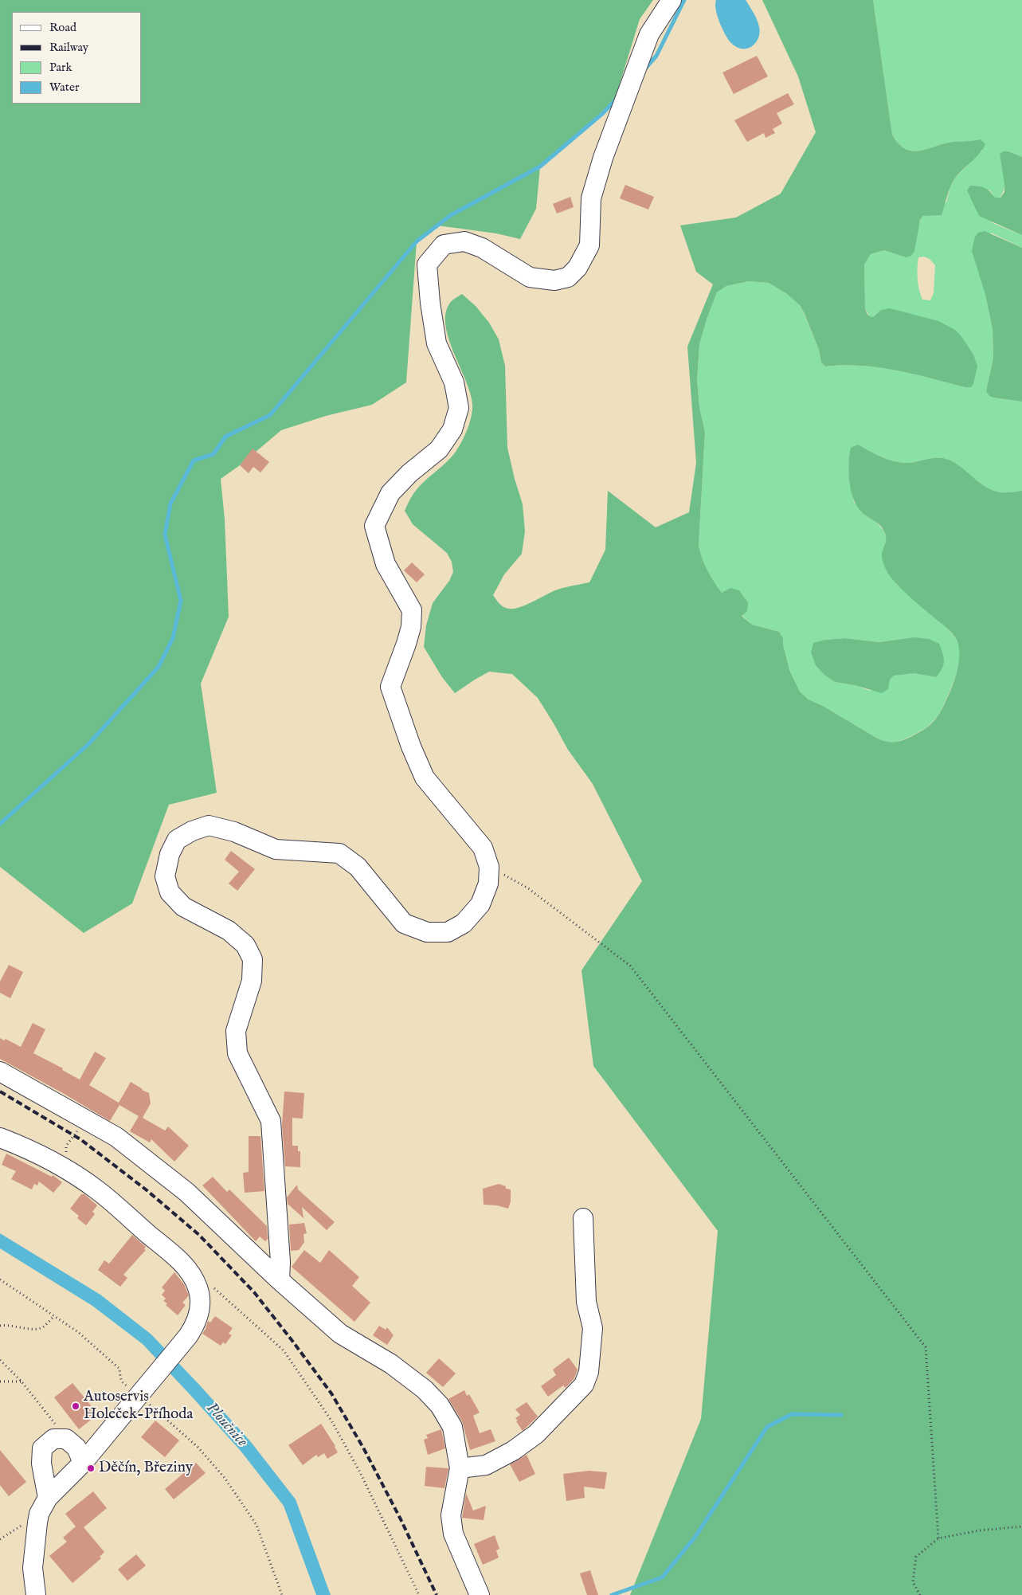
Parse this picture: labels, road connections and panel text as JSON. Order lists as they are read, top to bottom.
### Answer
{
  "water": ["Ploučnice"],
  "places": ["Autoservis Holeček-Příhoda", "Děčín, Březiny"],
  "legend": [
    "Road",
    "Railway",
    "Park",
    "Water"
  ]
}
